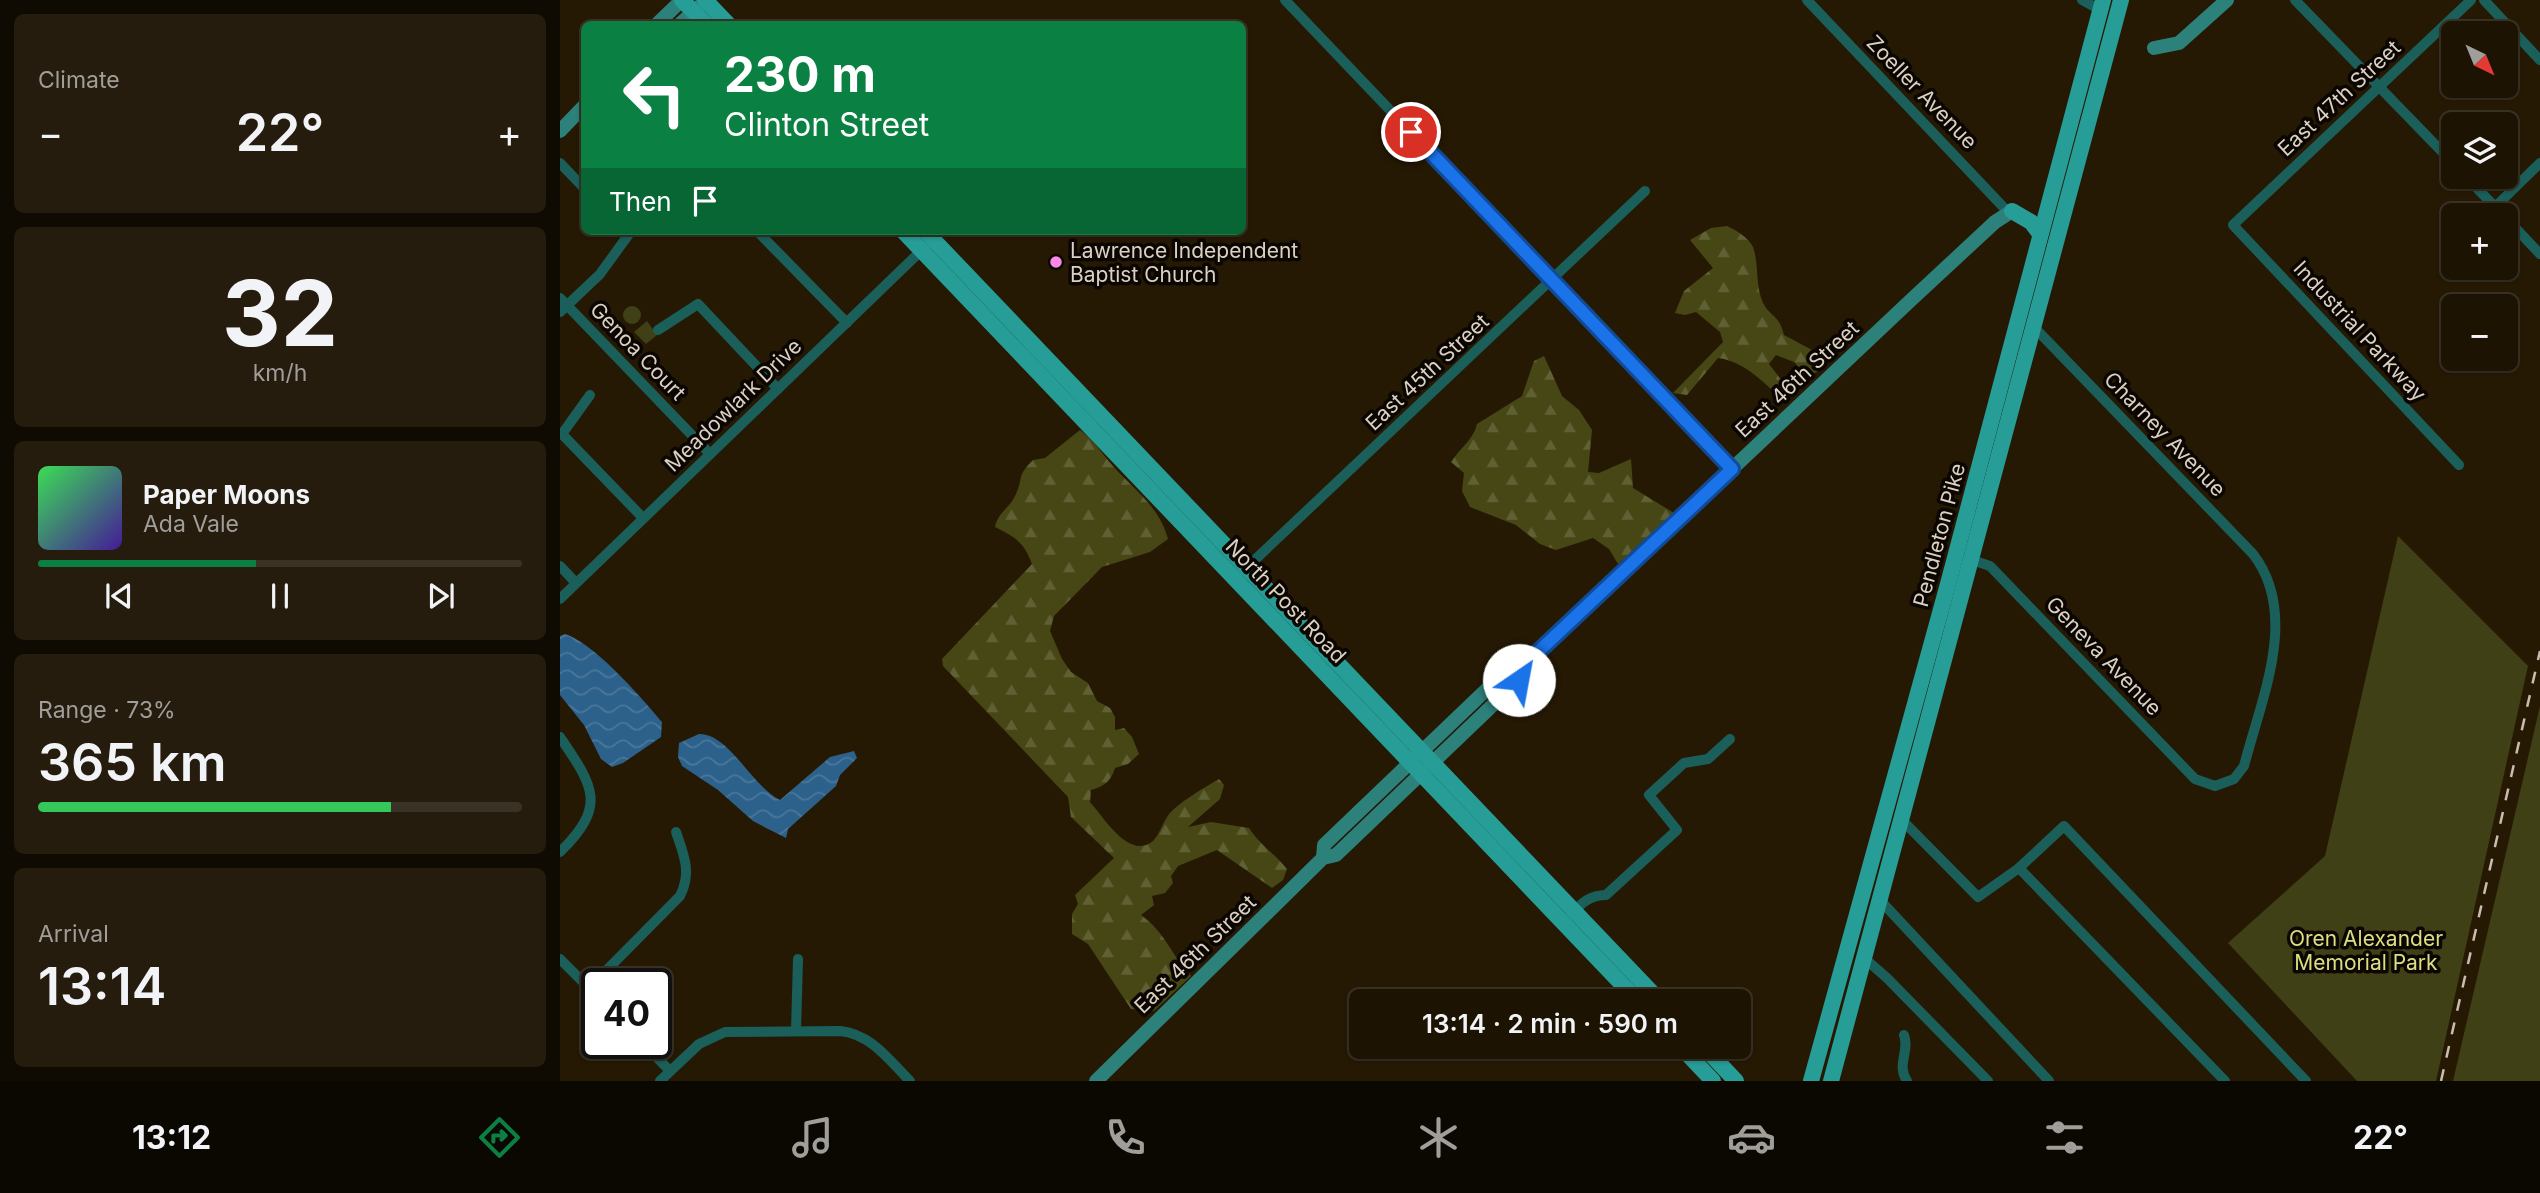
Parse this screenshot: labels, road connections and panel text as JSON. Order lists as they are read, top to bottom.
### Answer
{
  "streets": {
    "main road": ["Pendleton Pike", "North Post Road"],
    "street": [
      "Zoeller Avenue",
      "East 47th Street",
      "Industrial Parkway",
      "Genoa Court",
      "East 45th Street",
      "East 46th Street",
      "Meadowlark Drive",
      "Charney Avenue",
      "Geneva Avenue"
    ]
  },
  "crossings": [
    ["Zoeller Avenue", "East 46th Street"],
    ["East 47th Street", "Industrial Parkway"],
    ["Genoa Court", "Meadowlark Drive"],
    ["East 45th Street", "North Post Road"],
    ["East 46th Street", "North Post Road"],
    ["Meadowlark Drive", "North Post Road"],
    ["Charney Avenue", "Pendleton Pike"],
    ["Charney Avenue", "Geneva Avenue"],
    ["Pendleton Pike", "Geneva Avenue"]
  ],
  "parks": ["Oren Alexander Memorial Park"],
  "places": ["Lawrence Independent Baptist Church"],
  "north": "bottom right",
  "page": {
    "tile": [
      "Climate",
      ["32", "km/h"],
      ["Range · 73%", "365 km"],
      ["Arrival", "13:14"]
    ],
    "map_buttons": ["+", "−"],
    "turn": ["230 m", "Clinton Street"],
    "heat": ["−", "22°", "+"],
    "then": "Then",
    "song": ["Paper Moons", "Ada Vale"],
    "limit": "40",
    "trip": "13:14 · 2 min · 590 m",
    "tabs": ["13:12", "22°"]
  }
}
